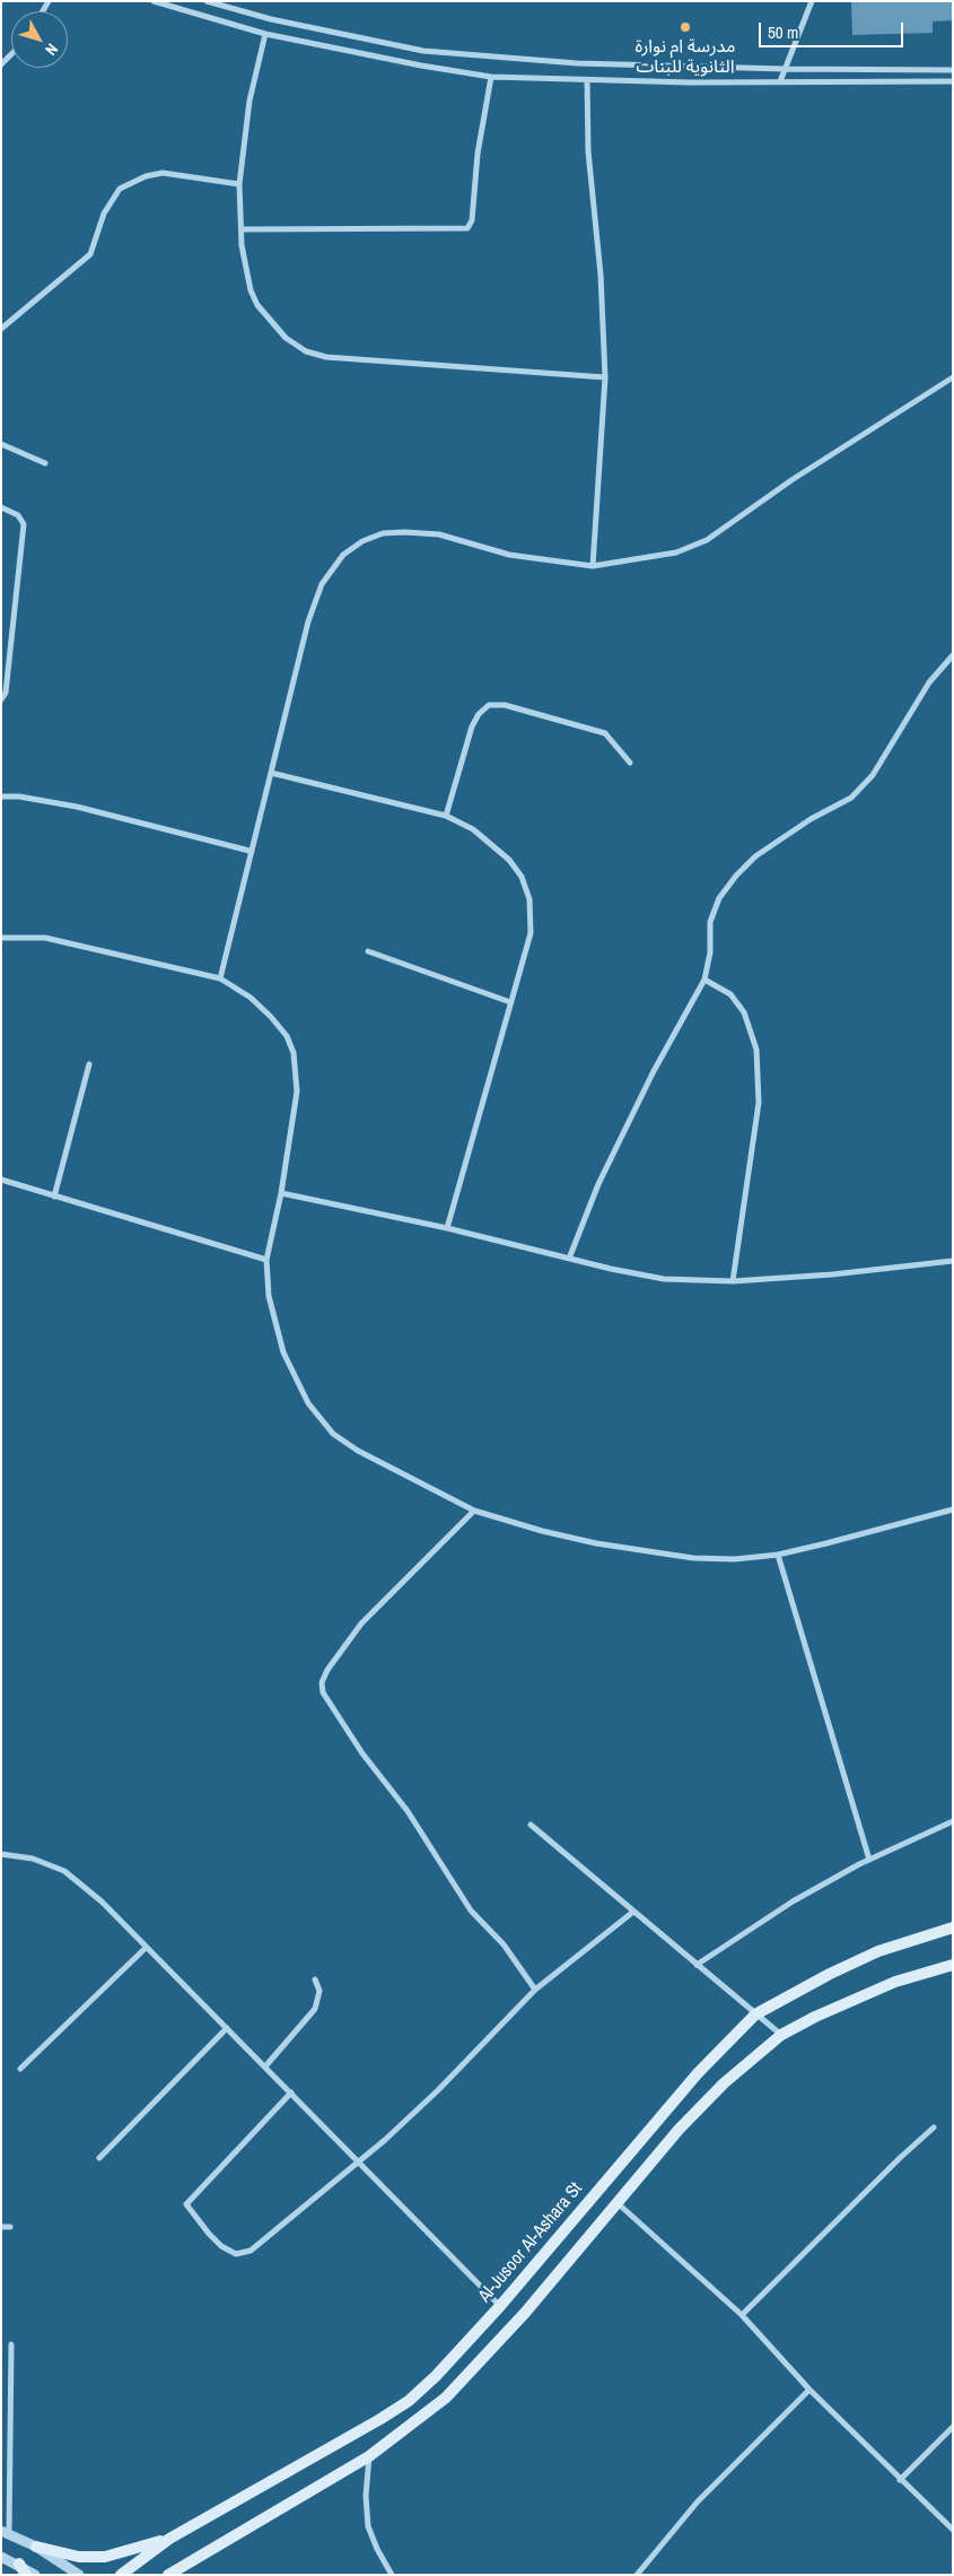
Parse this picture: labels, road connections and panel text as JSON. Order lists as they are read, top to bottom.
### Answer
{
  "streets": {
    "main road": ["Al-Jusoor Al-Ashara St"]
  },
  "places": ["مدرسة ام نوارة الثانوية للبنات"],
  "scale_bar": "50 m",
  "north": "bottom right"
}
